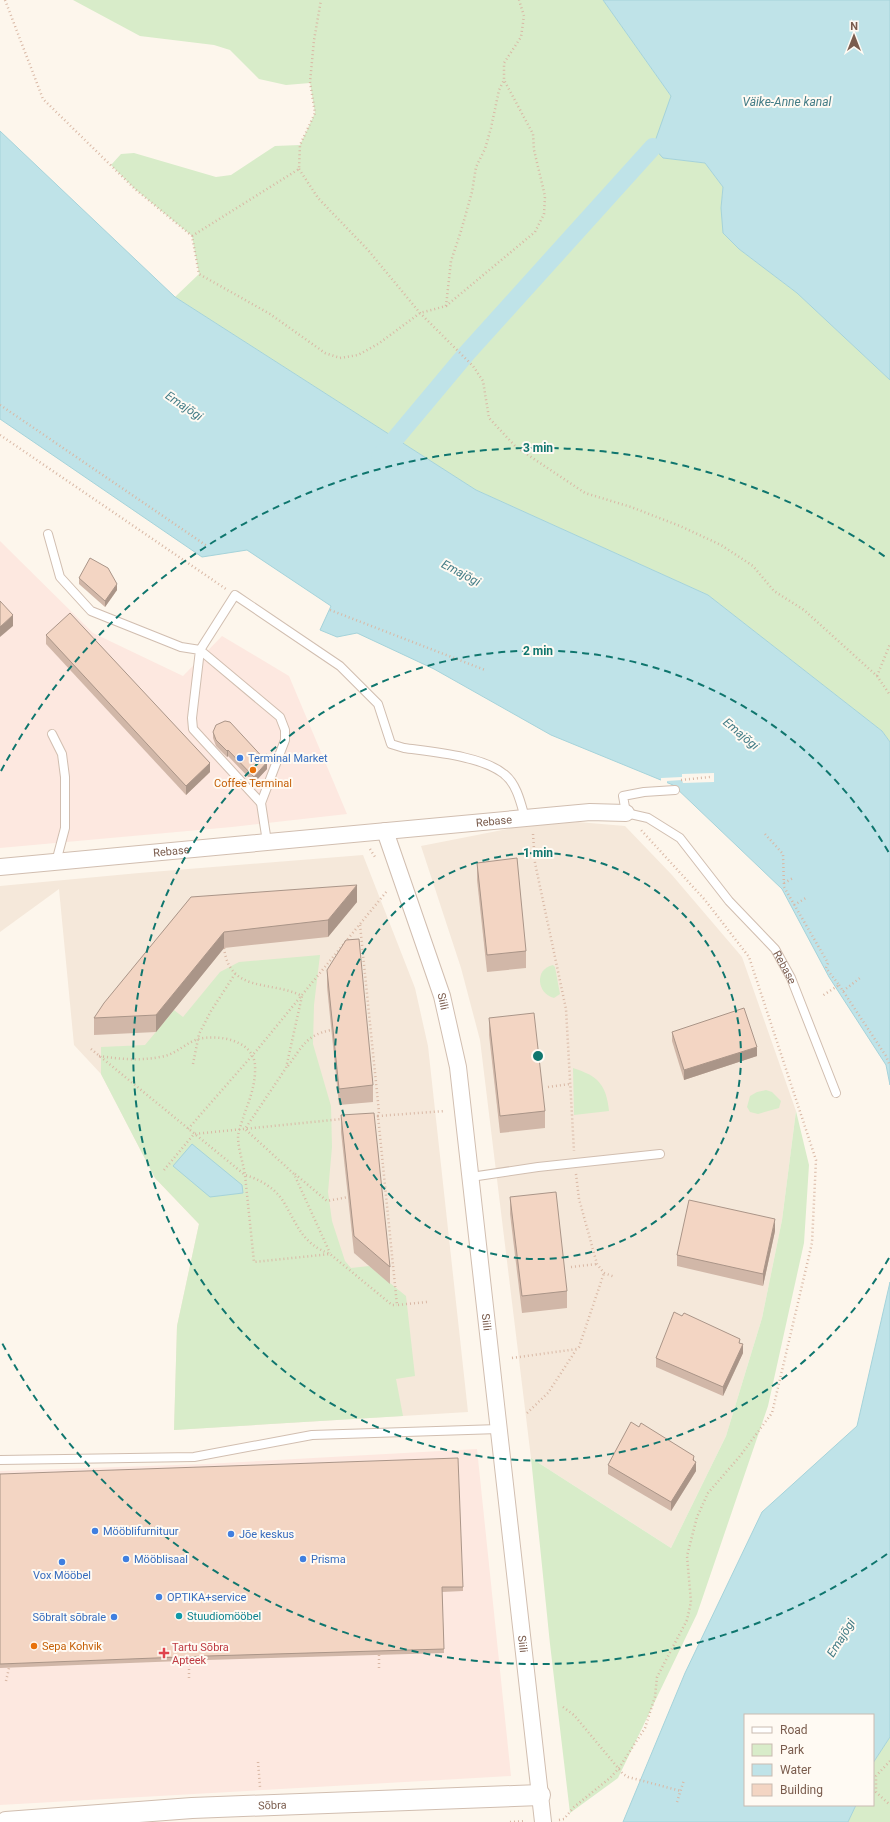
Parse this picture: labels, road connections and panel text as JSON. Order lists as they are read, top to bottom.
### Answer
{
  "streets": {
    "street": ["Rebase", "Siili", "Sõbra"]
  },
  "crossings": [
    ["Rebase", "Siili"],
    ["Siili", "Sõbra"]
  ],
  "water": ["Väike-Anne kanal", "Emajõgi"],
  "places": {
    "other": [
      "Terminal Market",
      "Coffee Terminal",
      "Mööblifurnituur",
      "Jõe keskus",
      "Mööblisaal",
      "Prisma",
      "Vox Mööbel",
      "OPTIKA+service",
      "Stuudiomööbel",
      "Sõbralt sõbrale",
      "Sepa Kohvik"
    ],
    "health": ["Tartu Sõbra Apteek"]
  },
  "legend": [
    "Road",
    "Park",
    "Water",
    "Building"
  ],
  "north": "top",
  "rings": ["3 min", "2 min", "1 min"]
}
